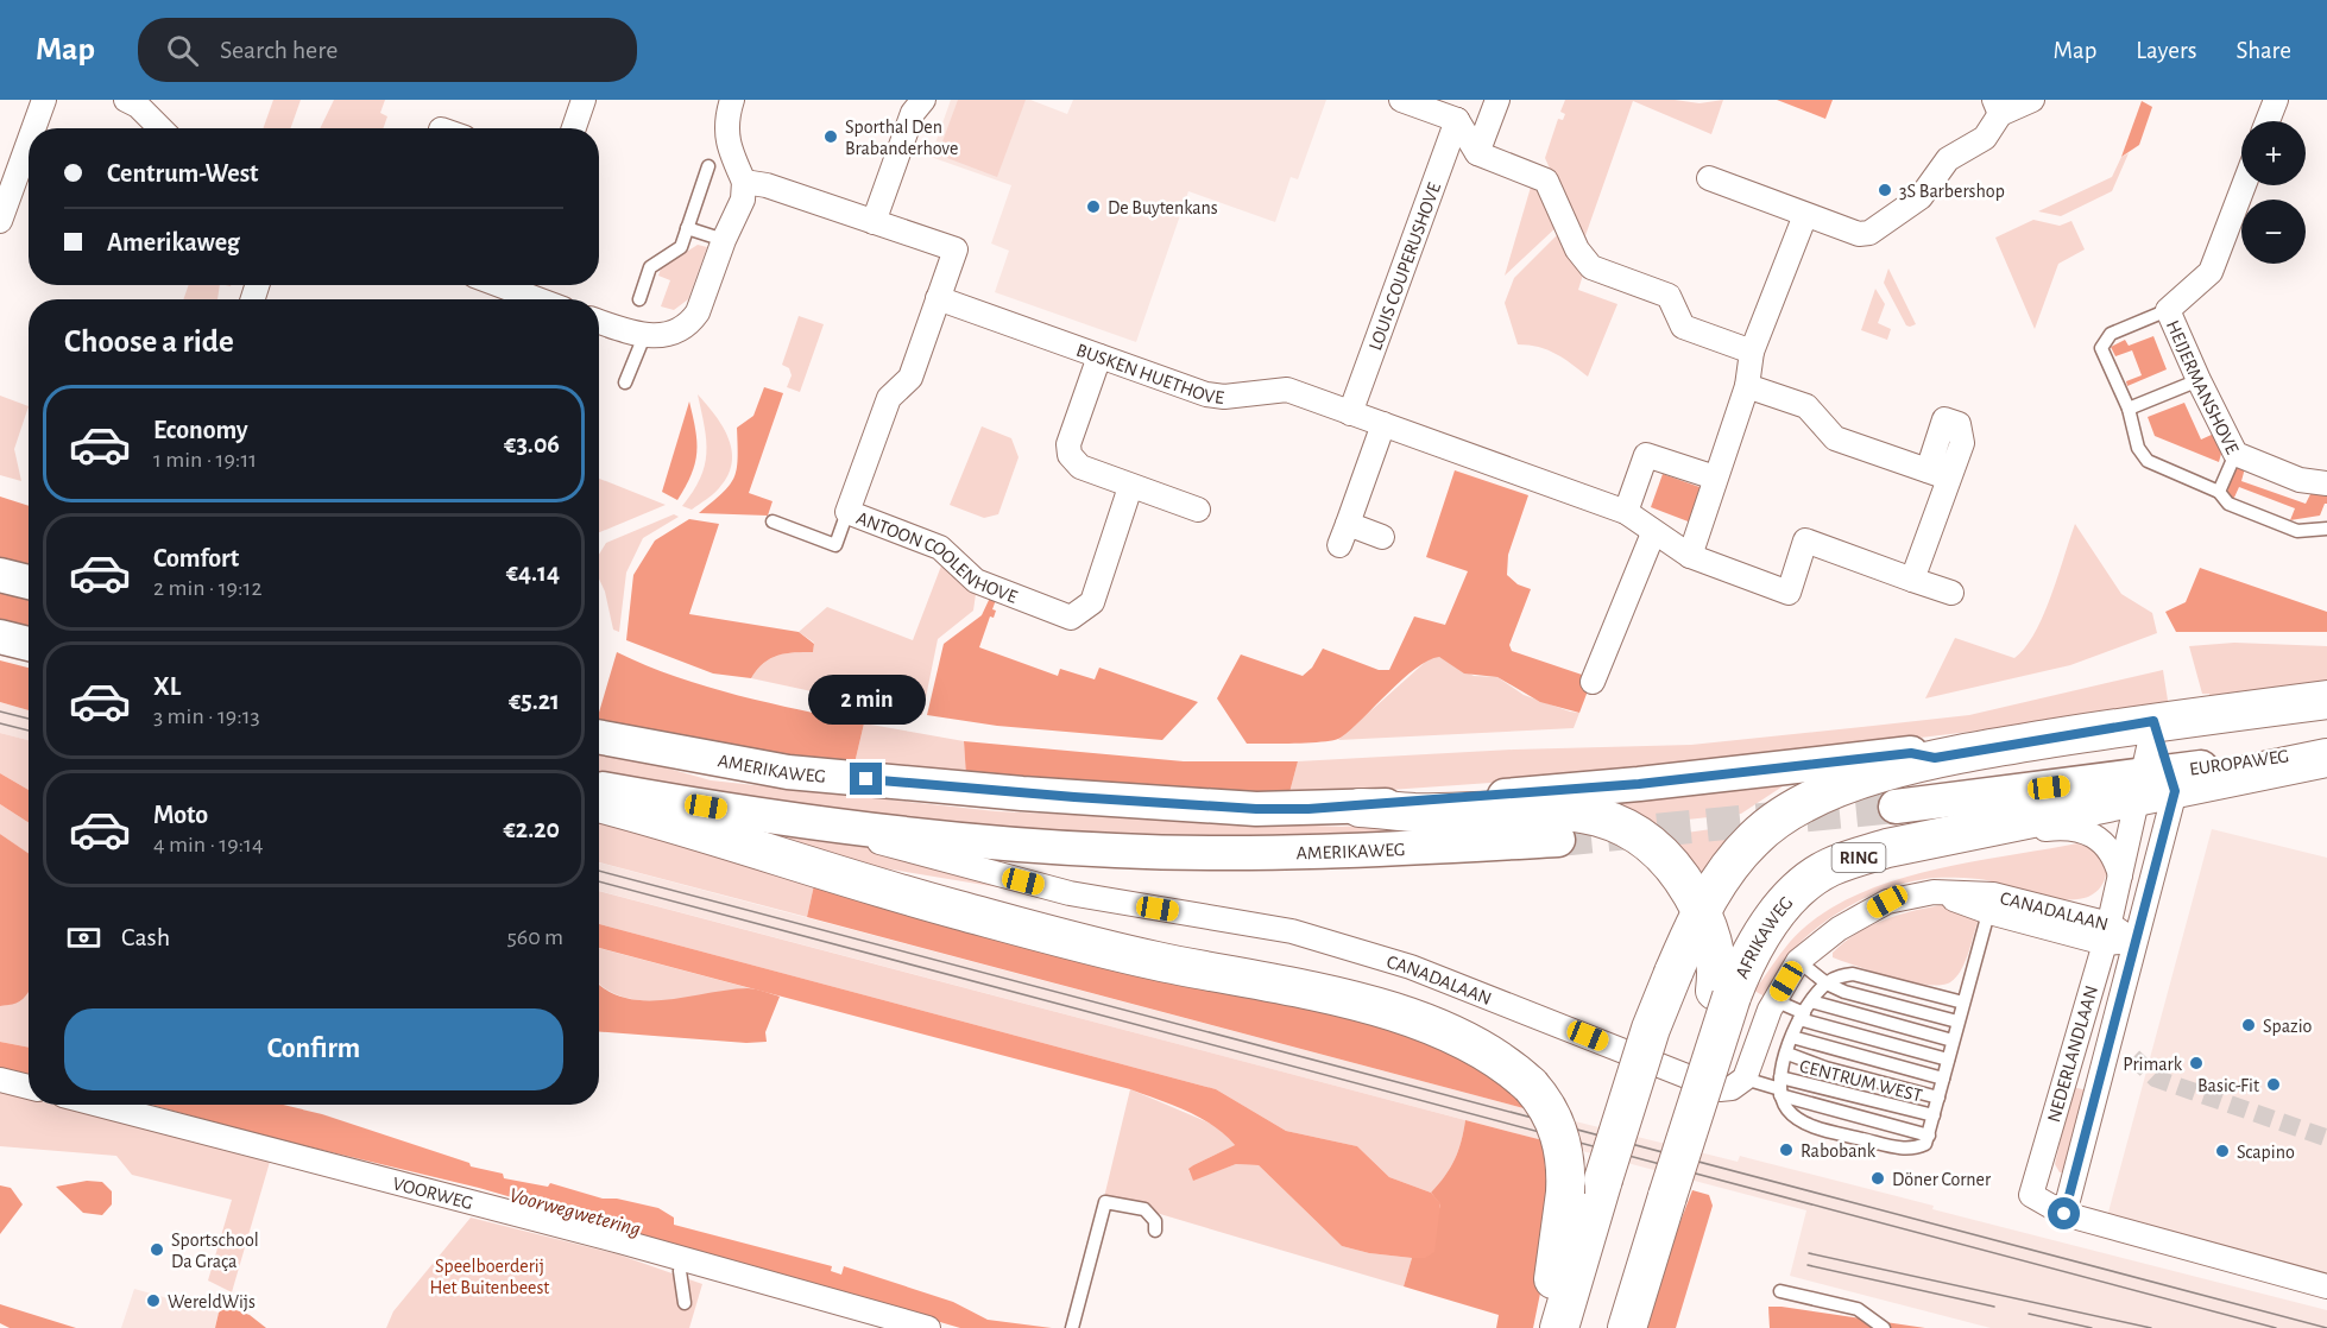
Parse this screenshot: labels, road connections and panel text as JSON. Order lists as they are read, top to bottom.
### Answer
{
  "streets": {
    "main road": [
      "EUROPAWEG",
      "AMERIKAWEG",
      "RING",
      "AFRIKAWEG"
    ],
    "street": [
      "LOUIS COUPERUSHOVE",
      "BUSKEN HUETHOVE",
      "HEIJERMANSHOVE",
      "ANTOON COOLENHOVE",
      "CANADALAAN",
      "NEDERLANDLAAN",
      "VOORWEG"
    ],
    "lane": ["CENTRUM WEST"]
  },
  "crossings": [
    ["LOUIS COUPERUSHOVE", "BUSKEN HUETHOVE"],
    ["BUSKEN HUETHOVE", "ANTOON COOLENHOVE"],
    ["EUROPAWEG", "AFRIKAWEG"],
    ["EUROPAWEG", "NEDERLANDLAAN"],
    ["AMERIKAWEG", "CANADALAAN"],
    ["CANADALAAN", "NEDERLANDLAAN"],
    ["CANADALAAN", "CENTRUM WEST"],
    ["AFRIKAWEG", "NEDERLANDLAAN"]
  ],
  "water": ["Voorwegwetering"],
  "parks": ["Speelboerderij Het Buitenbeest"],
  "places": [
    "Sporthal Den Brabanderhove",
    "3S Barbershop",
    "De Buytenkans",
    "Spazio",
    "Primark",
    "Basic-Fit",
    "Rabobank",
    "Scapino",
    "Döner Corner",
    "Sportschool Da Graça",
    "WereldWijs"
  ],
  "page": {
    "header": "Map",
    "search": "Search here",
    "nav": ["Map", "Layers", "Share"],
    "map_buttons": ["+", "−"],
    "banner": ["Centrum-West", "Amerikaweg"],
    "heading": "Choose a ride",
    "list": [
      {
        "name": "Economy",
        "note": "1 min · 19:11",
        "value": "€3.06"
      },
      {
        "name": "Comfort",
        "note": "2 min · 19:12",
        "value": "€4.14"
      },
      {
        "name": "XL",
        "note": "3 min · 19:13",
        "value": "€5.21"
      },
      {
        "name": "Moto",
        "note": "4 min · 19:14",
        "value": "€2.20"
      }
    ],
    "bubble": "2 min",
    "pay": ["Cash", "560 m"],
    "buttons": "Confirm"
  }
}
